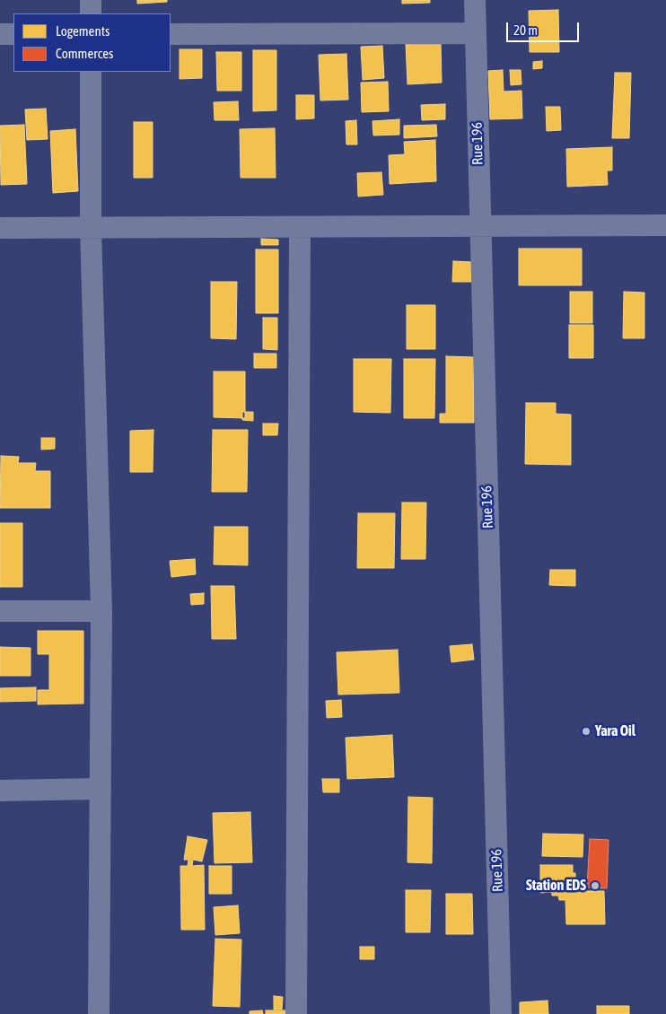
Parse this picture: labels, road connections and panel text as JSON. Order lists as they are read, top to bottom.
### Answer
{
  "streets": {
    "street": ["Rue 196"]
  },
  "places": ["Yara Oil", "Station EDS"],
  "legend": ["Logements", "Commerces"],
  "scale_bar": "20 m"
}
